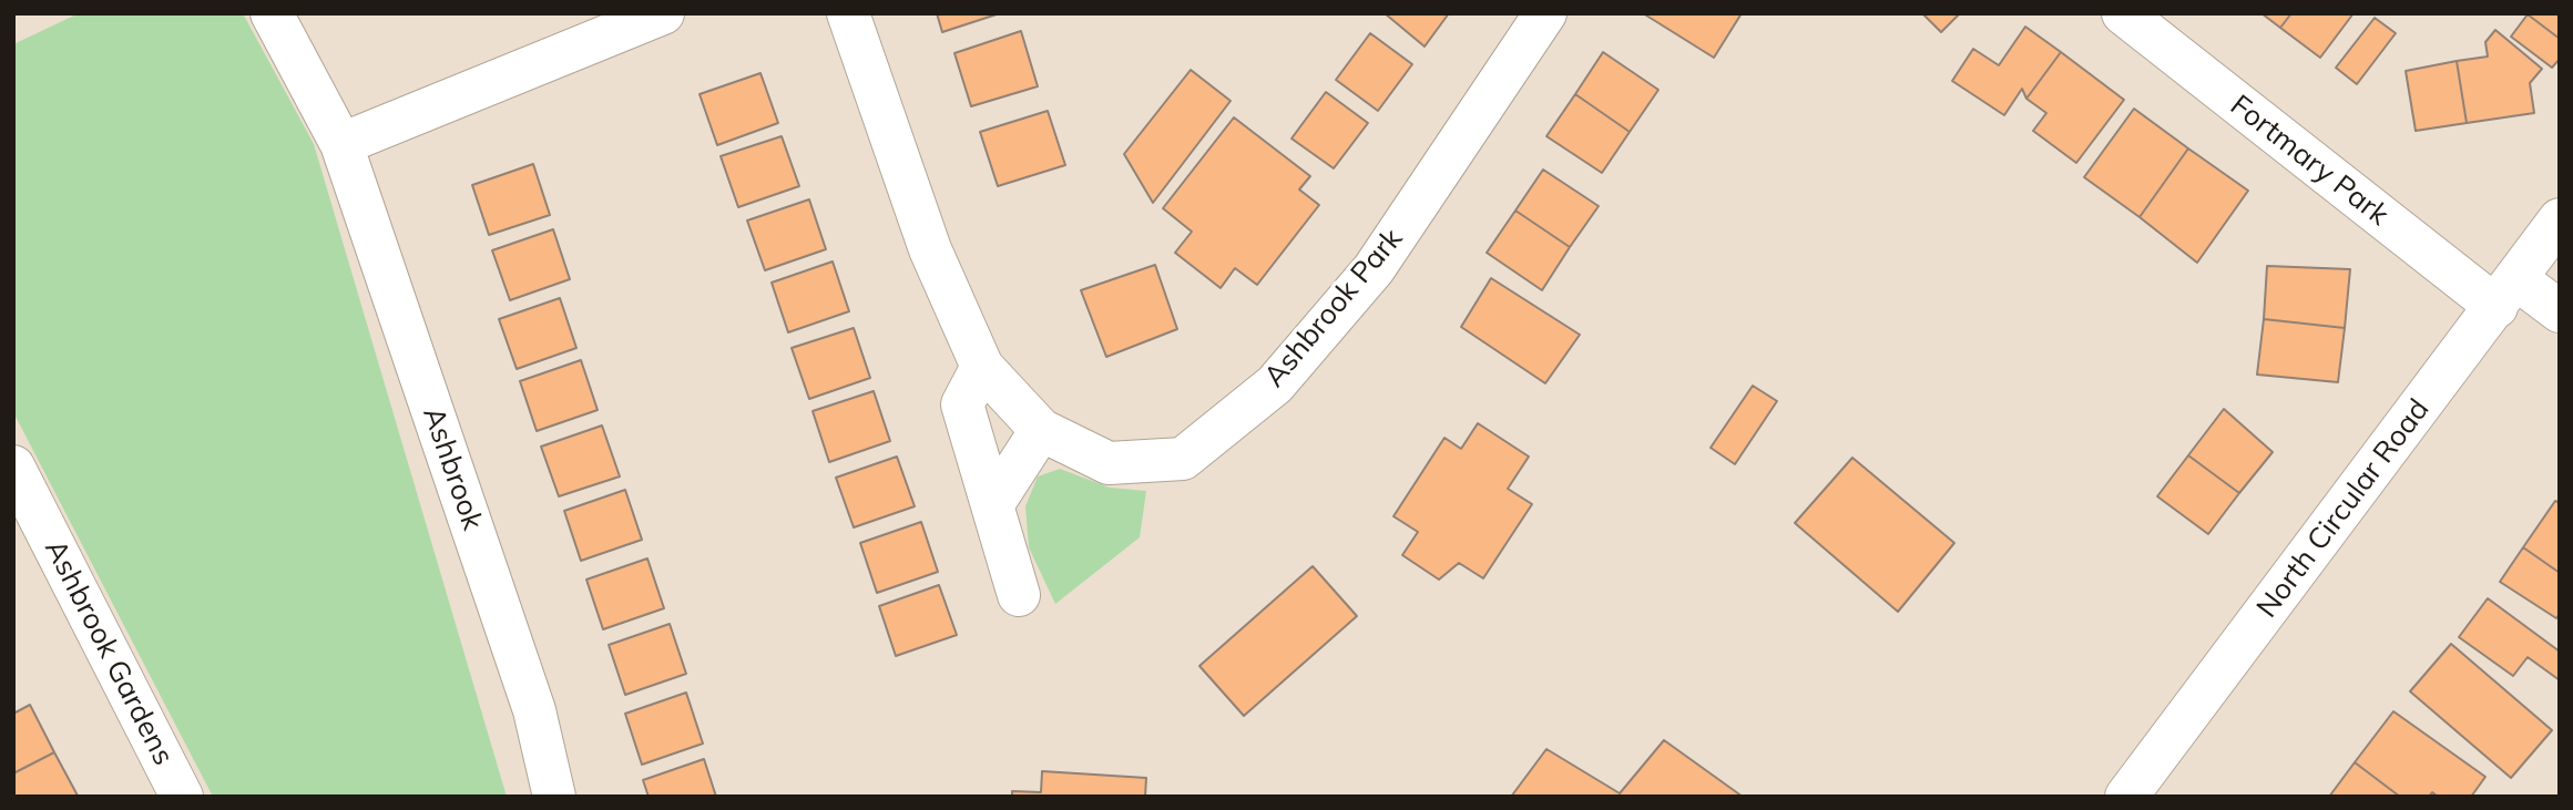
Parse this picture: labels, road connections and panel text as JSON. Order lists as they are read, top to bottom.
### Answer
{
  "streets": {
    "street": [
      "Fortmary Park",
      "Ashbrook Park",
      "Ashbrook",
      "North Circular Road",
      "Ashbrook Gardens"
    ]
  },
  "crossings": [
    ["Fortmary Park", "North Circular Road"]
  ]
}
